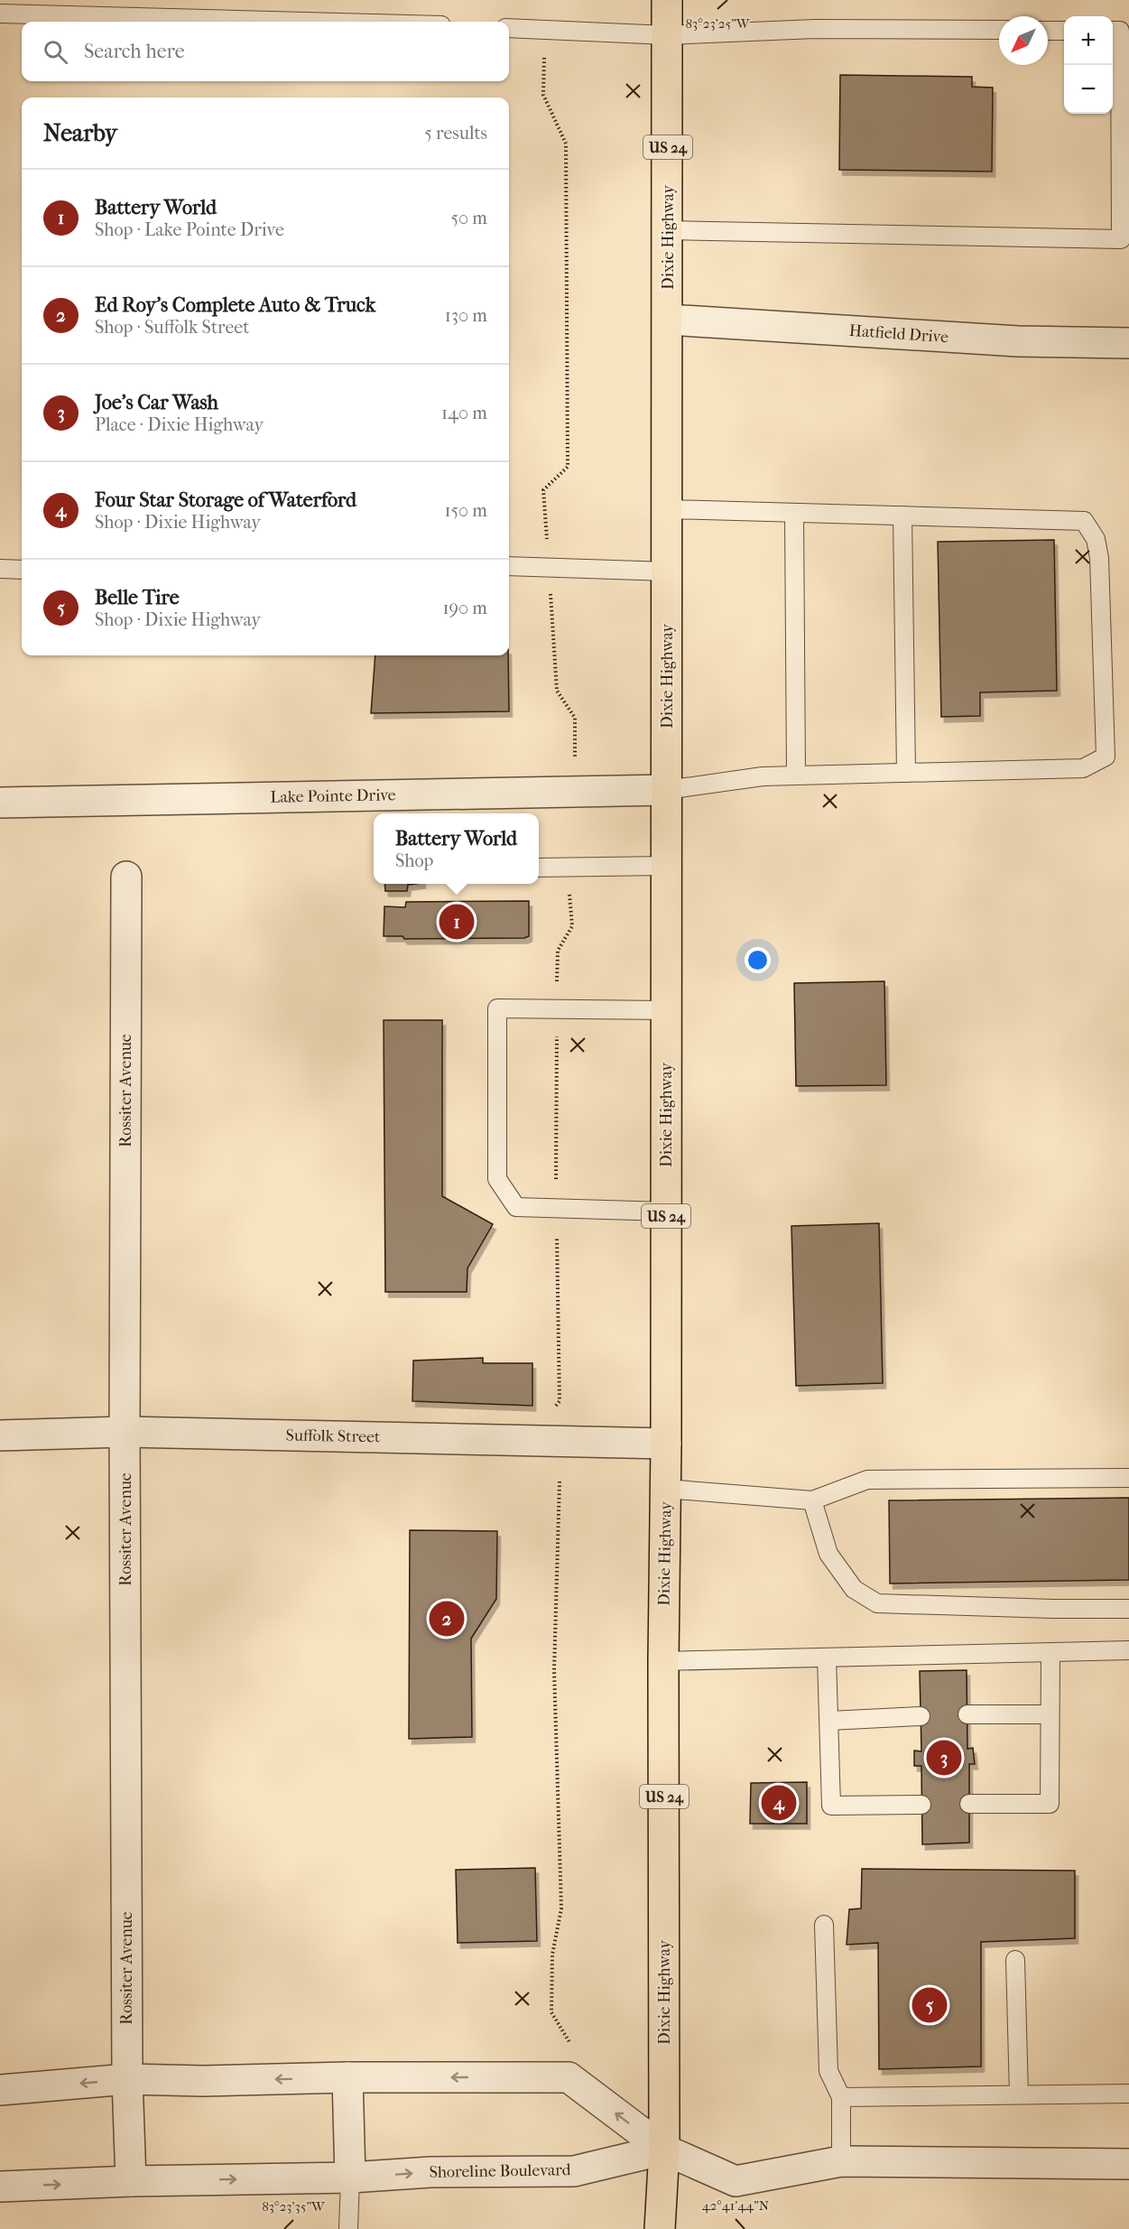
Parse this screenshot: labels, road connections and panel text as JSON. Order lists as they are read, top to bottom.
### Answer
{
  "streets": {
    "main road": ["US 24", "Dixie Highway"],
    "street": [
      "Hatfield Drive",
      "Lake Pointe Drive",
      "Rossiter Avenue",
      "Suffolk Street",
      "Shoreline Boulevard"
    ]
  },
  "crossings": [
    ["Dixie Highway", "Hatfield Drive"],
    ["Dixie Highway", "Lake Pointe Drive"],
    ["Dixie Highway", "Suffolk Street"],
    ["Dixie Highway", "Shoreline Boulevard"],
    ["Rossiter Avenue", "Suffolk Street"],
    ["Rossiter Avenue", "Shoreline Boulevard"]
  ],
  "north": "bottom left",
  "page": {
    "map_buttons": ["+", "−"],
    "search": "Search here",
    "heading": ["Nearby", "5 results"],
    "list": [
      {
        "mark": "1",
        "name": "Battery World",
        "note": "Shop · Lake Pointe Drive",
        "value": "50 m"
      },
      {
        "mark": "2",
        "name": "Ed Roy's Complete Auto & Truck",
        "note": "Shop · Suffolk Street",
        "value": "130 m"
      },
      {
        "mark": "3",
        "name": "Joe's Car Wash",
        "note": "Place · Dixie Highway",
        "value": "140 m"
      },
      {
        "mark": "4",
        "name": "Four Star Storage of Waterford",
        "note": "Shop · Dixie Highway",
        "value": "150 m"
      },
      {
        "mark": "5",
        "name": "Belle Tire",
        "note": "Shop · Dixie Highway",
        "value": "190 m"
      }
    ],
    "popup": ["Battery World", "Shop"],
    "pins": [
      "1",
      "2",
      "3",
      "4",
      "5"
    ]
  },
  "coordinates": ["83°23'25\"W", "42°41'44\"N", "83°23'35\"W"]
}
